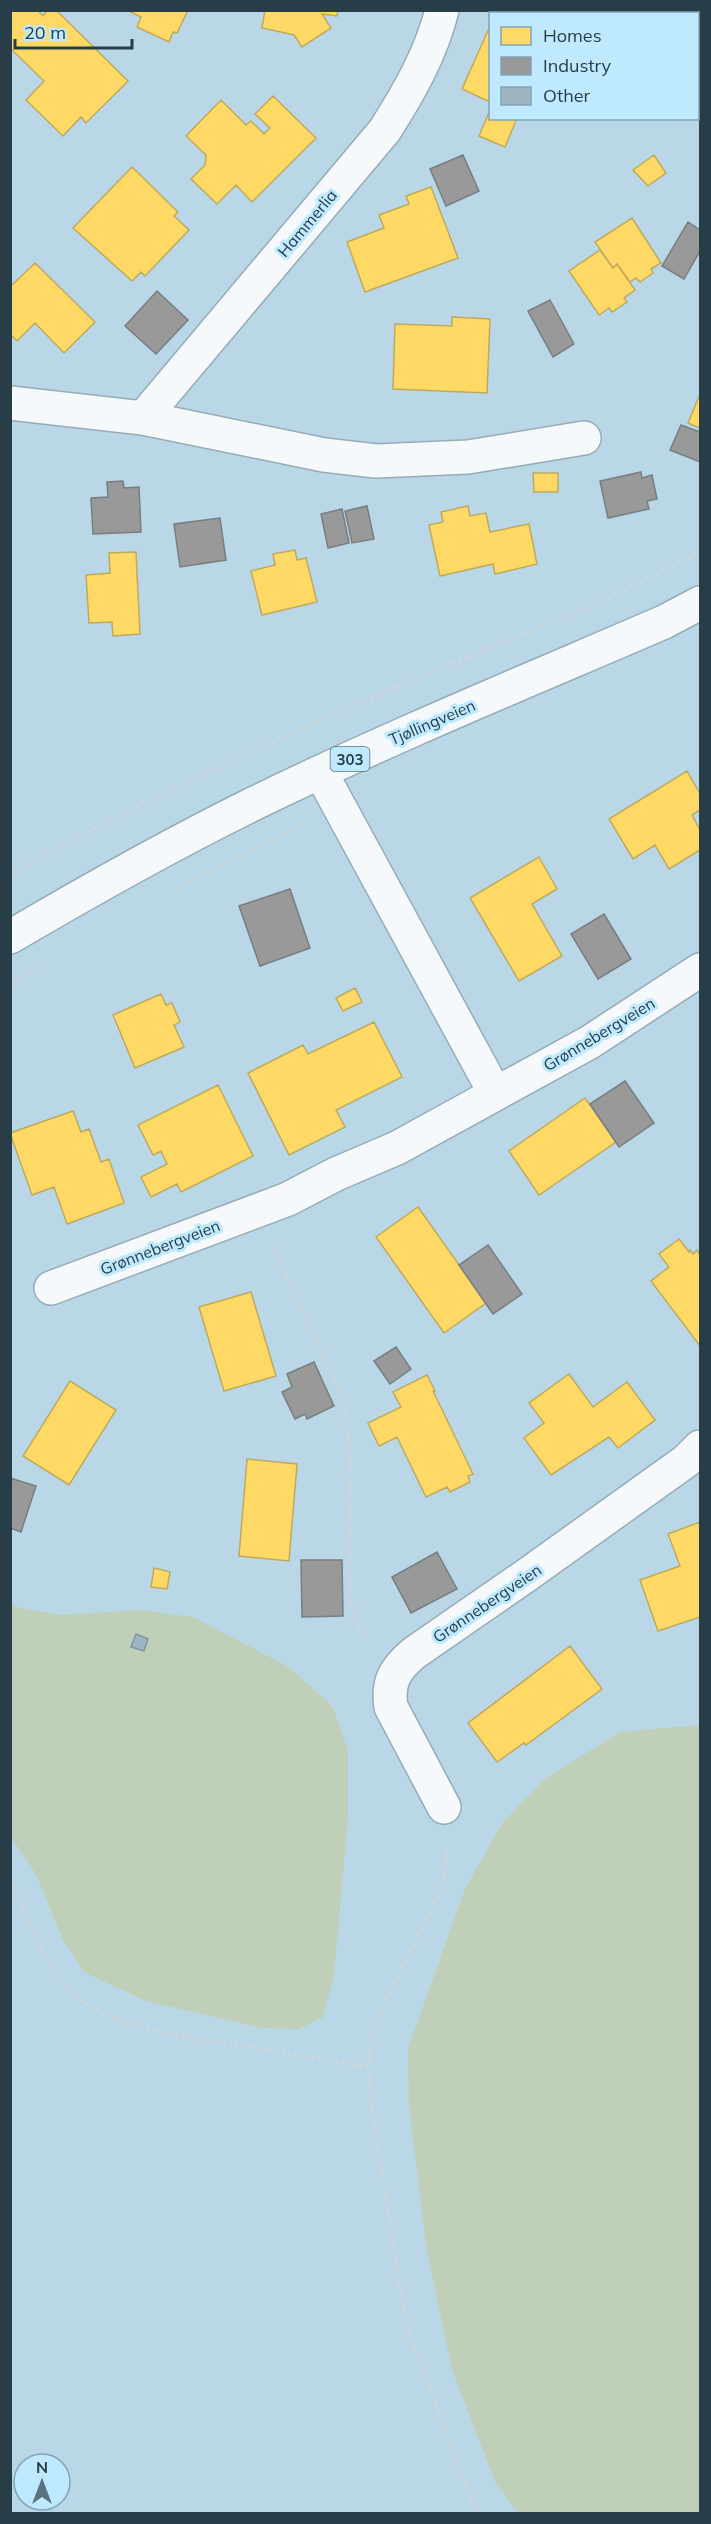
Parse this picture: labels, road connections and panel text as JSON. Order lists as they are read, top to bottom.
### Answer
{
  "streets": {
    "street": [
      "Hammerlia",
      "Tjøllingveien",
      "303",
      "Grønnebergveien"
    ]
  },
  "legend": ["Homes", "Industry", "Other"],
  "scale_bar": "20 m",
  "north": "top"
}
